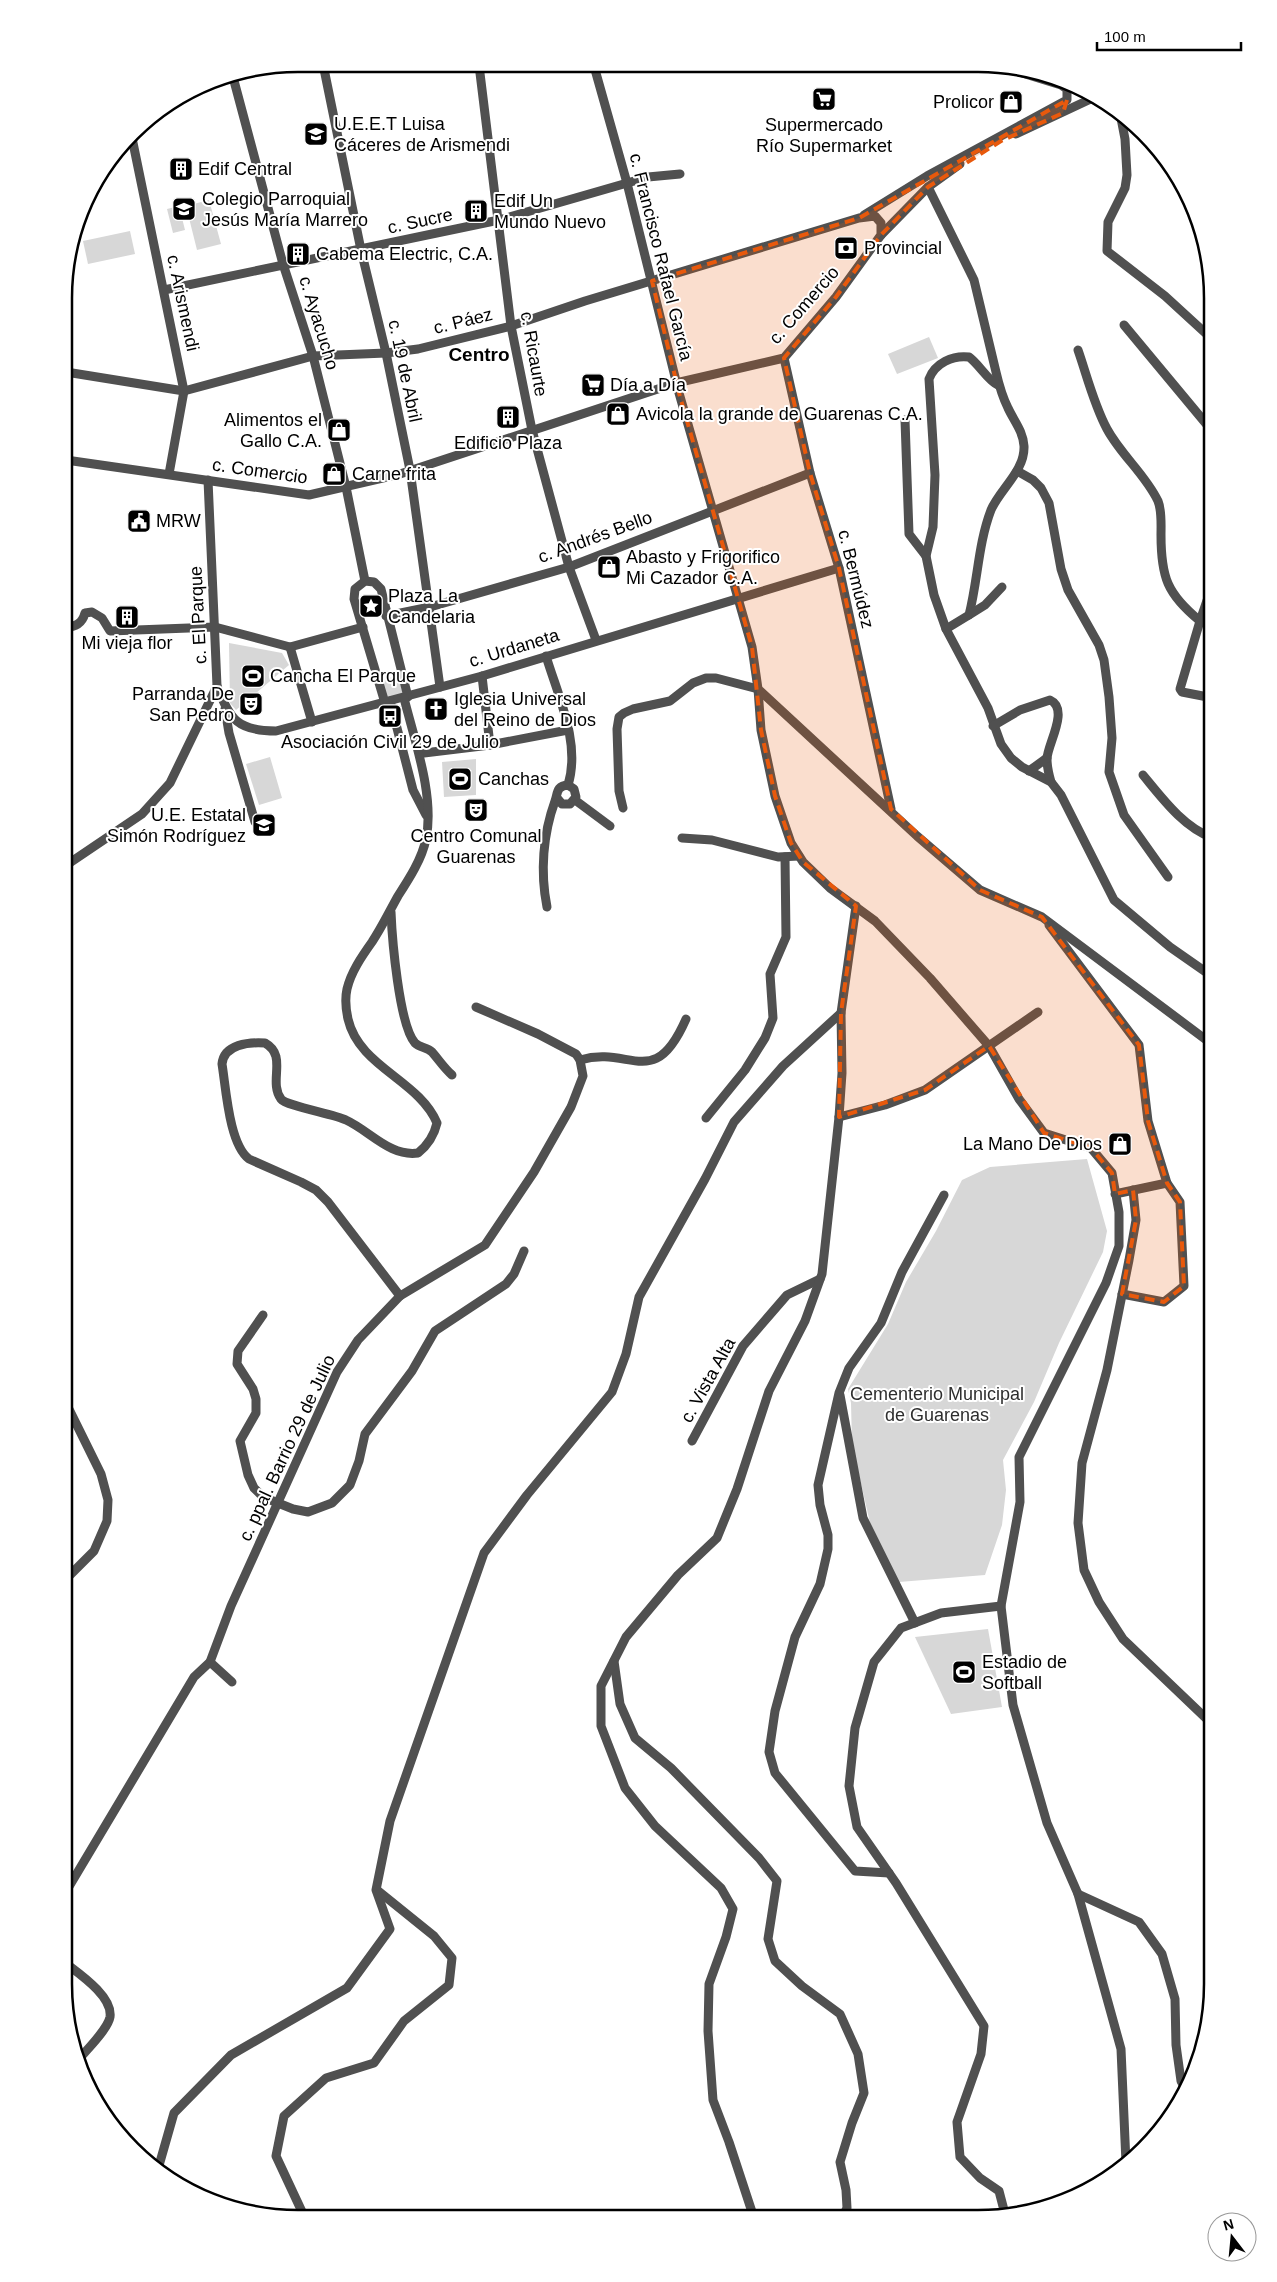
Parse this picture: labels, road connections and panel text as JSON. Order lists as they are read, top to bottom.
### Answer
{
  "streets": {
    "street": [
      "c. Sucre",
      "c. Francisco Rafael García",
      "c. Arismendi",
      "c. Comercio",
      "c. Páez",
      "c. Ayacucho",
      "c. Ricaurte",
      "c. 19 de Abril",
      "c. Andrés Bello",
      "c. Bermúdez",
      "c. El Parque",
      "c. Urdaneta",
      "c. Vista Alta",
      "c. ppal. Barrio 29 de Julio"
    ]
  },
  "crossings": [
    ["c. Sucre", "c. Francisco Rafael García"],
    ["c. Sucre", "c. Arismendi"],
    ["c. Sucre", "c. Ayacucho"],
    ["c. Sucre", "c. Ricaurte"],
    ["c. Sucre", "c. 19 de Abril"],
    ["c. Francisco Rafael García", "c. Comercio"],
    ["c. Francisco Rafael García", "c. Páez"],
    ["c. Francisco Rafael García", "c. Andrés Bello"],
    ["c. Francisco Rafael García", "c. Urdaneta"],
    ["c. Arismendi", "c. Comercio"],
    ["c. Arismendi", "c. Páez"],
    ["c. Comercio", "c. Ayacucho"],
    ["c. Comercio", "c. Ricaurte"],
    ["c. Comercio", "c. 19 de Abril"],
    ["c. Comercio", "c. Bermúdez"],
    ["c. Comercio", "c. El Parque"],
    ["c. Páez", "c. Ayacucho"],
    ["c. Páez", "c. Ricaurte"],
    ["c. Páez", "c. 19 de Abril"],
    ["c. Ricaurte", "c. Andrés Bello"],
    ["c. Ricaurte", "c. Urdaneta"],
    ["c. 19 de Abril", "c. Andrés Bello"],
    ["c. 19 de Abril", "c. Urdaneta"],
    ["c. Andrés Bello", "c. Bermúdez"],
    ["c. Bermúdez", "c. Urdaneta"],
    ["c. El Parque", "c. Urdaneta"]
  ],
  "districts": ["Centro"],
  "parks": ["Cementerio Municipal de Guarenas"],
  "places": {
    "supermarket": ["Supermercado Río Supermarket", "Día a Día"],
    "shop": [
      "Prolicor",
      "Avicola la grande de Guarenas C.A.",
      "Alimentos el Gallo C.A.",
      "Carne frita",
      "Abasto y Frigorifico Mi Cazador C.A.",
      "La Mano De Dios"
    ],
    "school or university": ["U.E.E.T Luisa Cáceres de Arismendi", "Colegio Parroquial Jesús María Marrero", "U.E. Estatal Simón Rodríguez"],
    "building": [
      "Edif Central",
      "Edif Un Mundo Nuevo",
      "Cabema Electric, C.A.",
      "Edificio Plaza",
      "Mi vieja flor"
    ],
    "bank": ["Provincial"],
    "public building": ["MRW"],
    "place": ["Plaza La Candelaria"],
    "sports": ["Cancha El Parque", "Canchas", "Estadio de Softball"],
    "theatre": ["Parranda De San Pedro", "Centro Comunal Guarenas"],
    "church": ["Iglesia Universal del Reino de Dios"],
    "bus stop": ["Asociación Civil 29 de Julio"]
  },
  "scale_bar": "100 m",
  "north": "top"
}
